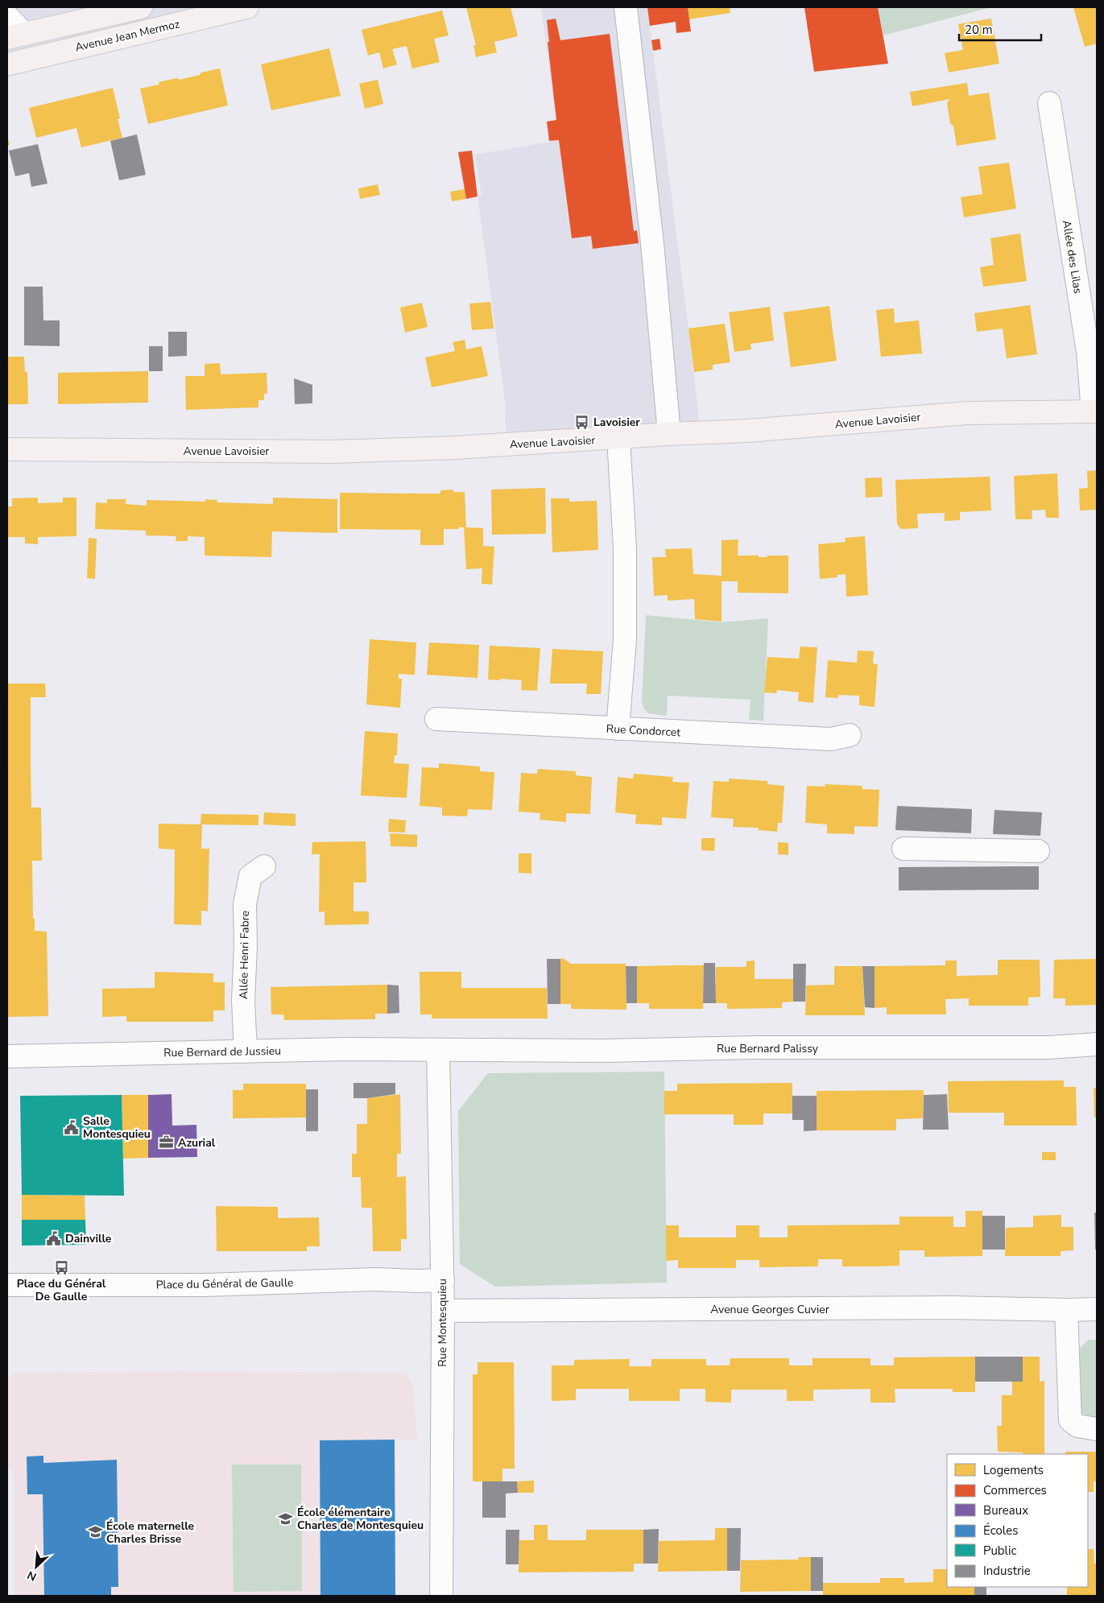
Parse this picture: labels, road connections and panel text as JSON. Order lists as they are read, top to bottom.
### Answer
{
  "streets": {
    "main road": ["Avenue Jean Mermoz", "Avenue Lavoisier"],
    "street": [
      "Allée des Lilas",
      "Rue Condorcet",
      "Allée Henri Fabre",
      "Rue Bernard Palissy",
      "Rue Bernard de Jussieu",
      "Place du Général de Gaulle",
      "Avenue Georges Cuvier",
      "Rue Montesquieu"
    ]
  },
  "crossings": [
    ["Allée des Lilas", "Avenue Lavoisier"],
    ["Allée Henri Fabre", "Rue Bernard de Jussieu"],
    ["Rue Bernard Palissy", "Rue Bernard de Jussieu"],
    ["Rue Bernard Palissy", "Rue Montesquieu"],
    ["Rue Bernard de Jussieu", "Rue Montesquieu"],
    ["Place du Général de Gaulle", "Rue Montesquieu"],
    ["Avenue Georges Cuvier", "Rue Montesquieu"]
  ],
  "places": {
    "bus stop": ["Lavoisier", "Place du Général De Gaulle"],
    "public building": ["Salle Montesquieu", "Dainville"],
    "office": ["Azurial"],
    "school or university": ["École élémentaire Charles de Montesquieu", "École maternelle Charles Brisse"]
  },
  "legend": [
    "Logements",
    "Commerces",
    "Bureaux",
    "Écoles",
    "Public",
    "Industrie"
  ],
  "scale_bar": "20 m",
  "north": "bottom left"
}
